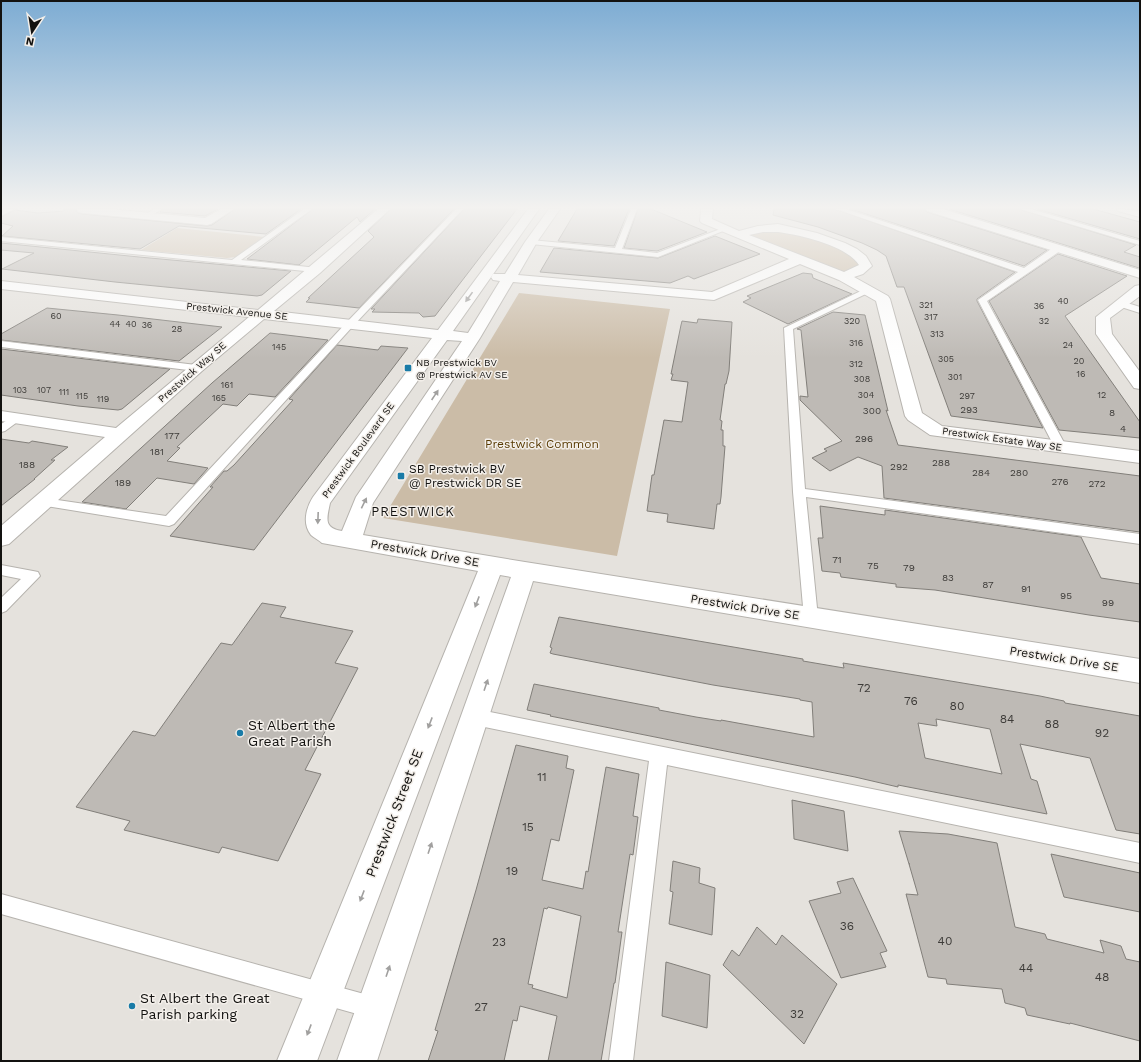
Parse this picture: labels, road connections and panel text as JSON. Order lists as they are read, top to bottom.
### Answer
{
  "streets": {
    "street": [
      "Prestwick Avenue SE",
      "Prestwick Way SE",
      "Prestwick Estate Way SE",
      "Prestwick Boulevard SE",
      "Prestwick Drive SE",
      "Prestwick Street SE"
    ]
  },
  "crossings": [
    ["Prestwick Avenue SE", "Prestwick Way SE"],
    ["Prestwick Avenue SE", "Prestwick Boulevard SE"],
    ["Prestwick Boulevard SE", "Prestwick Drive SE"],
    ["Prestwick Drive SE", "Prestwick Street SE"]
  ],
  "districts": ["PRESTWICK"],
  "parks": ["Prestwick Common"],
  "places": {
    "transit": ["NB Prestwick BV @ Prestwick AV SE", "SB Prestwick BV @ Prestwick DR SE"],
    "other": ["St Albert the Great Parish", "St Albert the Great Parish parking"]
  },
  "house_numbers": [
    "40",
    "321",
    "36",
    "60",
    "317",
    "320",
    "32",
    "44",
    "40",
    "36",
    "28",
    "313",
    "316",
    "24",
    "145",
    "305",
    "20",
    "312",
    "16",
    "301",
    "308",
    "161",
    "103",
    "107",
    "111",
    "304",
    "12",
    "115",
    "297",
    "165",
    "119",
    "293",
    "300",
    "8",
    "4",
    "177",
    "296",
    "181",
    "288",
    "188",
    "292",
    "284",
    "280",
    "276",
    "189",
    "272",
    "71",
    "75",
    "79",
    "83",
    "87",
    "91",
    "95",
    "99",
    "72",
    "76",
    "80",
    "84",
    "88",
    "92",
    "11",
    "15",
    "19",
    "36",
    "40",
    "23",
    "44",
    "48",
    "27",
    "32"
  ],
  "north": "bottom"
}
